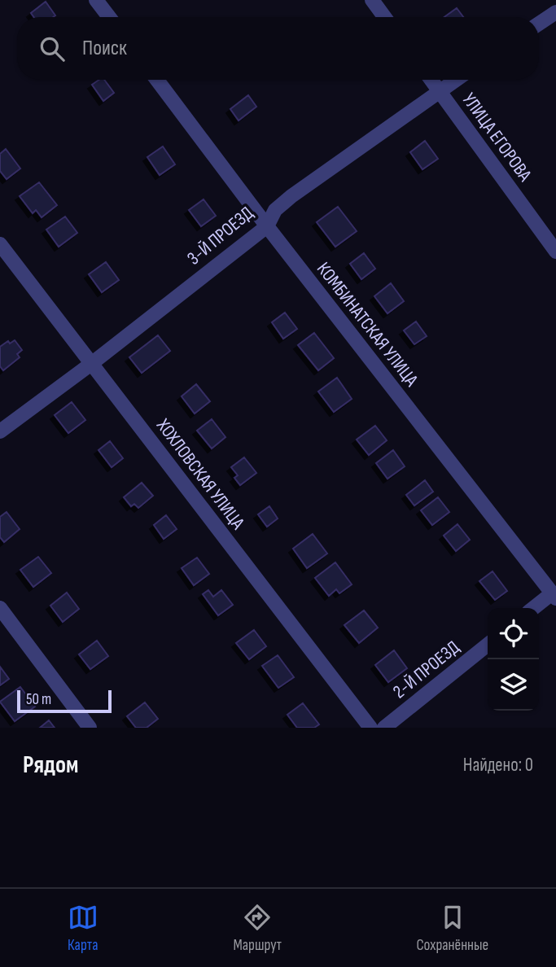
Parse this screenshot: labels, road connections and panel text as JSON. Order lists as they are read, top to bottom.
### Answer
{
  "streets": {
    "street": [
      "УЛИЦА ЕГОРОВА",
      "3-Й ПРОЕЗД",
      "КОМБИНАТСКАЯ УЛИЦА",
      "ХОХЛОВСКАЯ УЛИЦА",
      "2-Й ПРОЕЗД"
    ]
  },
  "crossings": [
    ["УЛИЦА ЕГОРОВА", "3-Й ПРОЕЗД"],
    ["3-Й ПРОЕЗД", "КОМБИНАТСКАЯ УЛИЦА"],
    ["3-Й ПРОЕЗД", "ХОХЛОВСКАЯ УЛИЦА"]
  ],
  "scale_bar": "50 m",
  "page": {
    "search": "Поиск",
    "scale": "50 m",
    "heading": ["Рядом", "Найдено: 0"],
    "nav": ["Карта", "Маршрут", "Сохранённые"]
  }
}
